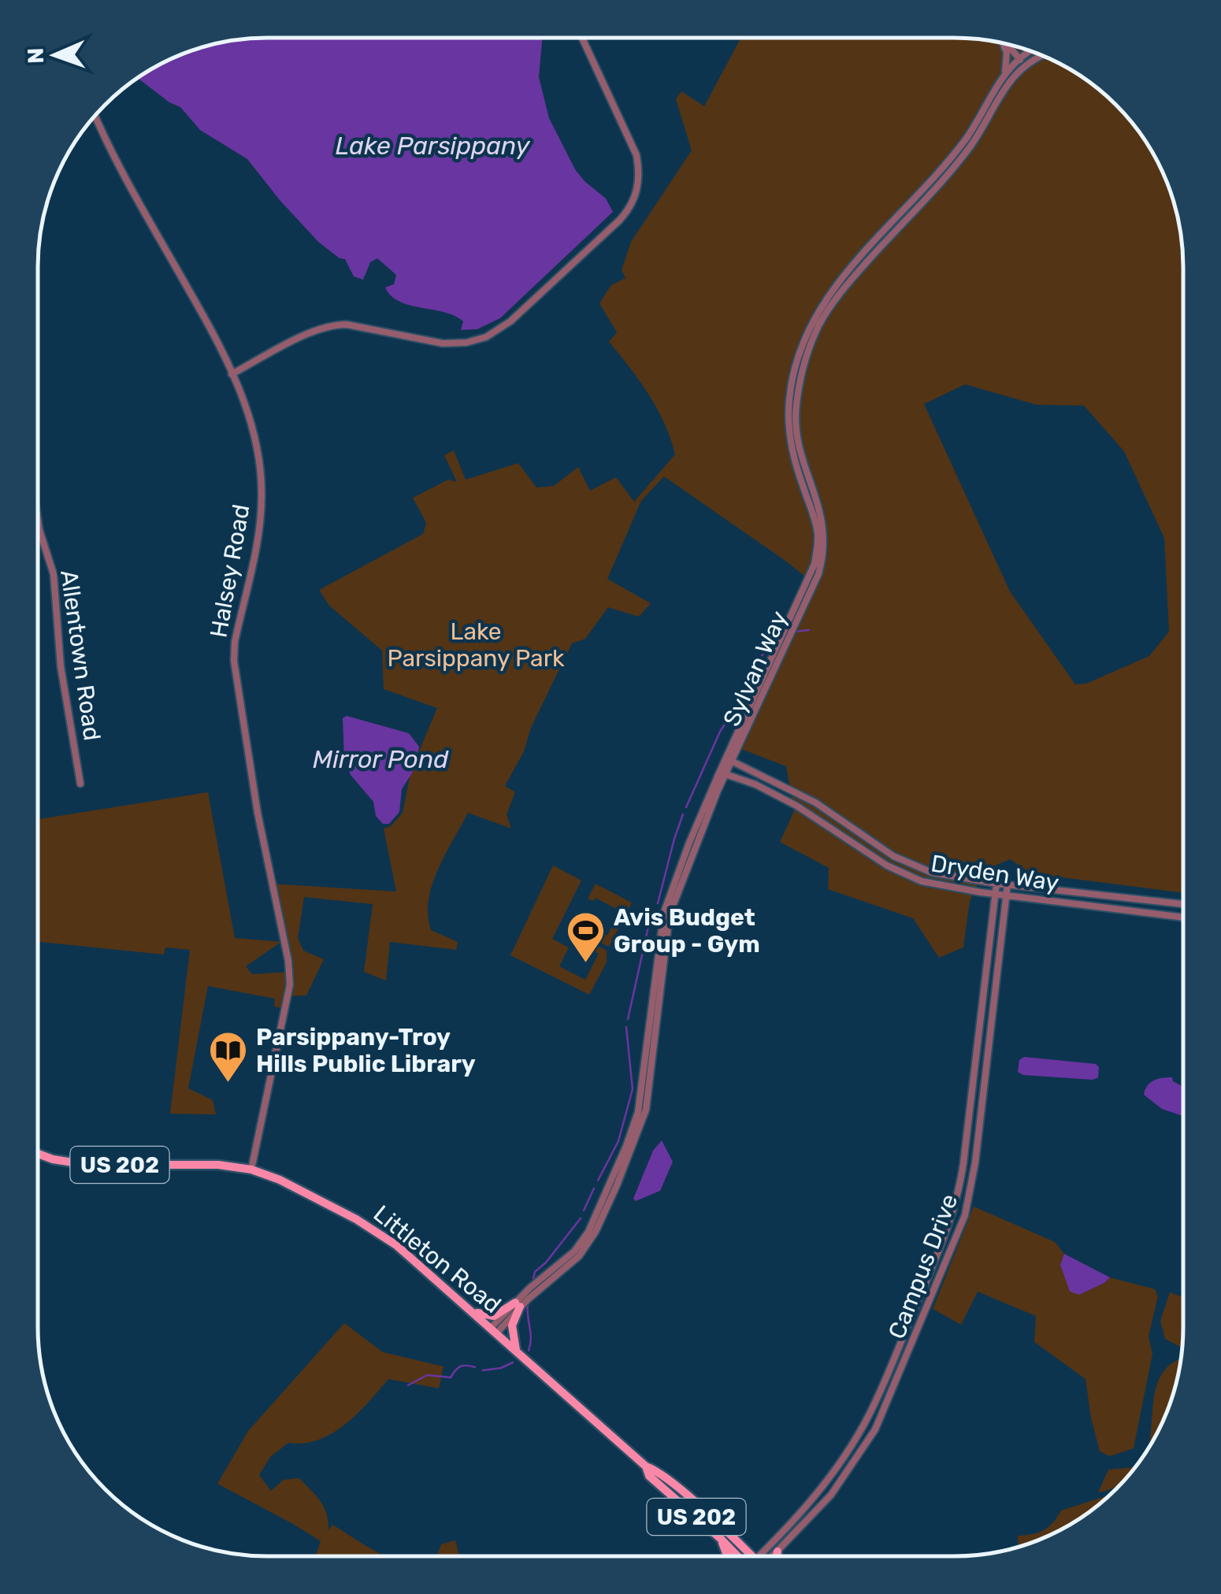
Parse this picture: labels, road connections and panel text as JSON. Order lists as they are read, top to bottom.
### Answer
{
  "streets": {
    "main road": ["US 202", "Littleton Road"],
    "street": [
      "Halsey Road",
      "Allentown Road",
      "Sylvan Way",
      "Dryden Way",
      "Campus Drive"
    ]
  },
  "crossings": [
    ["Halsey Road", "Littleton Road"],
    ["Sylvan Way", "Dryden Way"],
    ["Sylvan Way", "Littleton Road"],
    ["Dryden Way", "Campus Drive"]
  ],
  "water": ["Lake Parsippany", "Mirror Pond"],
  "parks": ["Lake Parsippany Park"],
  "places": {
    "sports": ["Avis Budget Group - Gym"],
    "library": ["Parsippany-Troy Hills Public Library"]
  },
  "north": "left"
}
